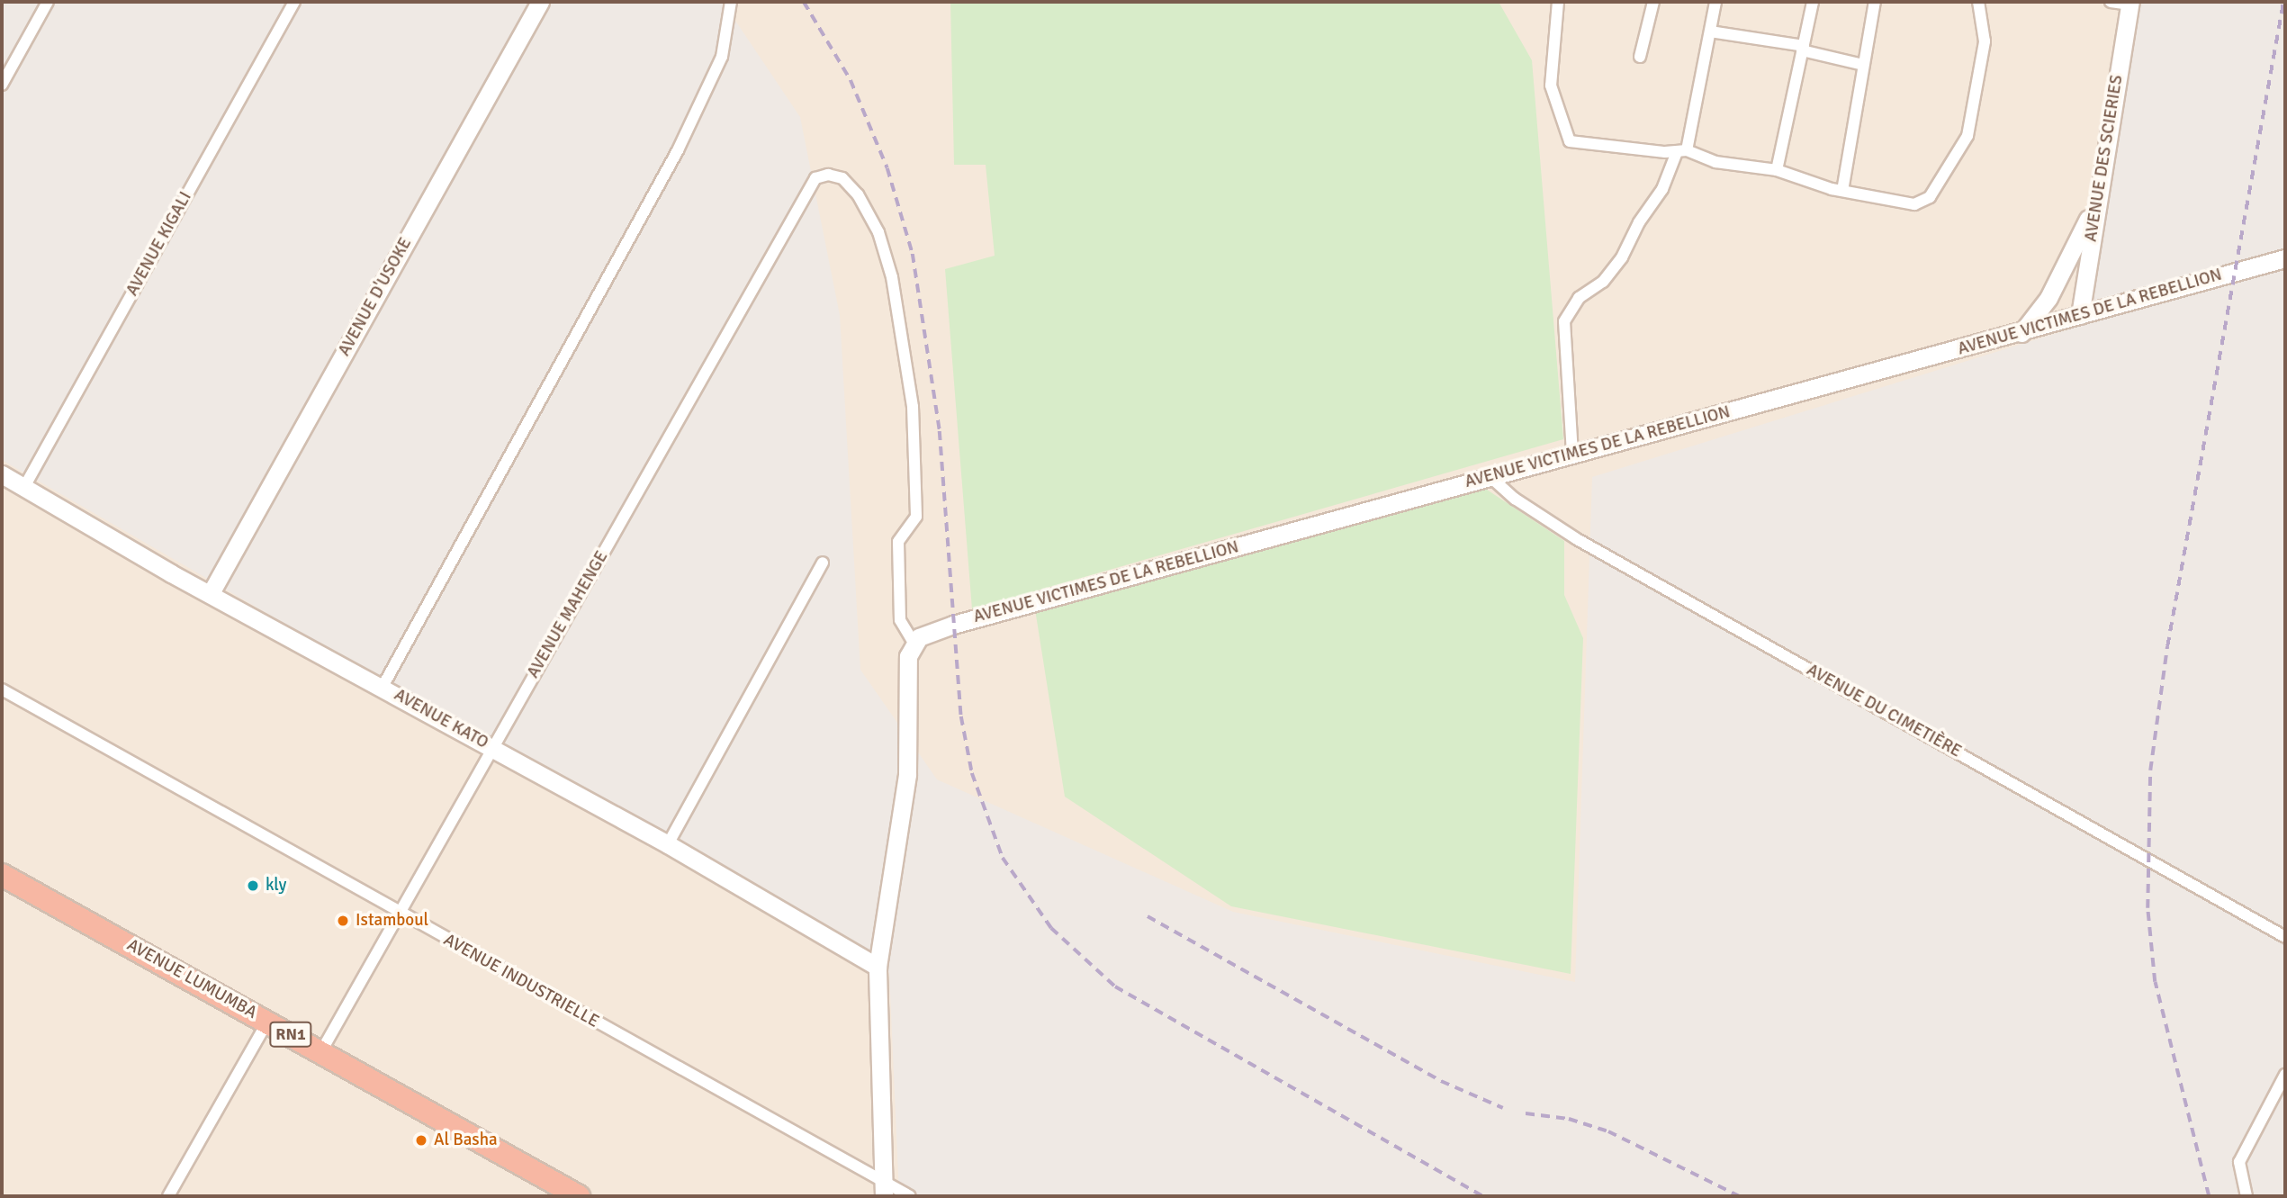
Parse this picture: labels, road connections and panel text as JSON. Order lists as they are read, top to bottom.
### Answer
{
  "streets": {
    "highway": ["AVENUE LUMUMBA", "RN1"],
    "street": [
      "AVENUE DES SCIERIES",
      "AVENUE KIGALI",
      "AVENUE D'USOKE",
      "AVENUE VICTIMES DE LA REBELLION",
      "AVENUE MAHENGE",
      "AVENUE DU CIMETIÈRE",
      "AVENUE KATO",
      "AVENUE INDUSTRIELLE"
    ]
  },
  "crossings": [
    ["AVENUE DES SCIERIES", "AVENUE VICTIMES DE LA REBELLION"],
    ["AVENUE KIGALI", "AVENUE KATO"],
    ["AVENUE D'USOKE", "AVENUE KATO"],
    ["AVENUE VICTIMES DE LA REBELLION", "AVENUE MAHENGE"],
    ["AVENUE VICTIMES DE LA REBELLION", "AVENUE DU CIMETIÈRE"],
    ["AVENUE MAHENGE", "AVENUE KATO"],
    ["AVENUE MAHENGE", "AVENUE LUMUMBA"],
    ["AVENUE MAHENGE", "AVENUE INDUSTRIELLE"]
  ],
  "places": ["kly", "Istamboul", "Al Basha"]
}
